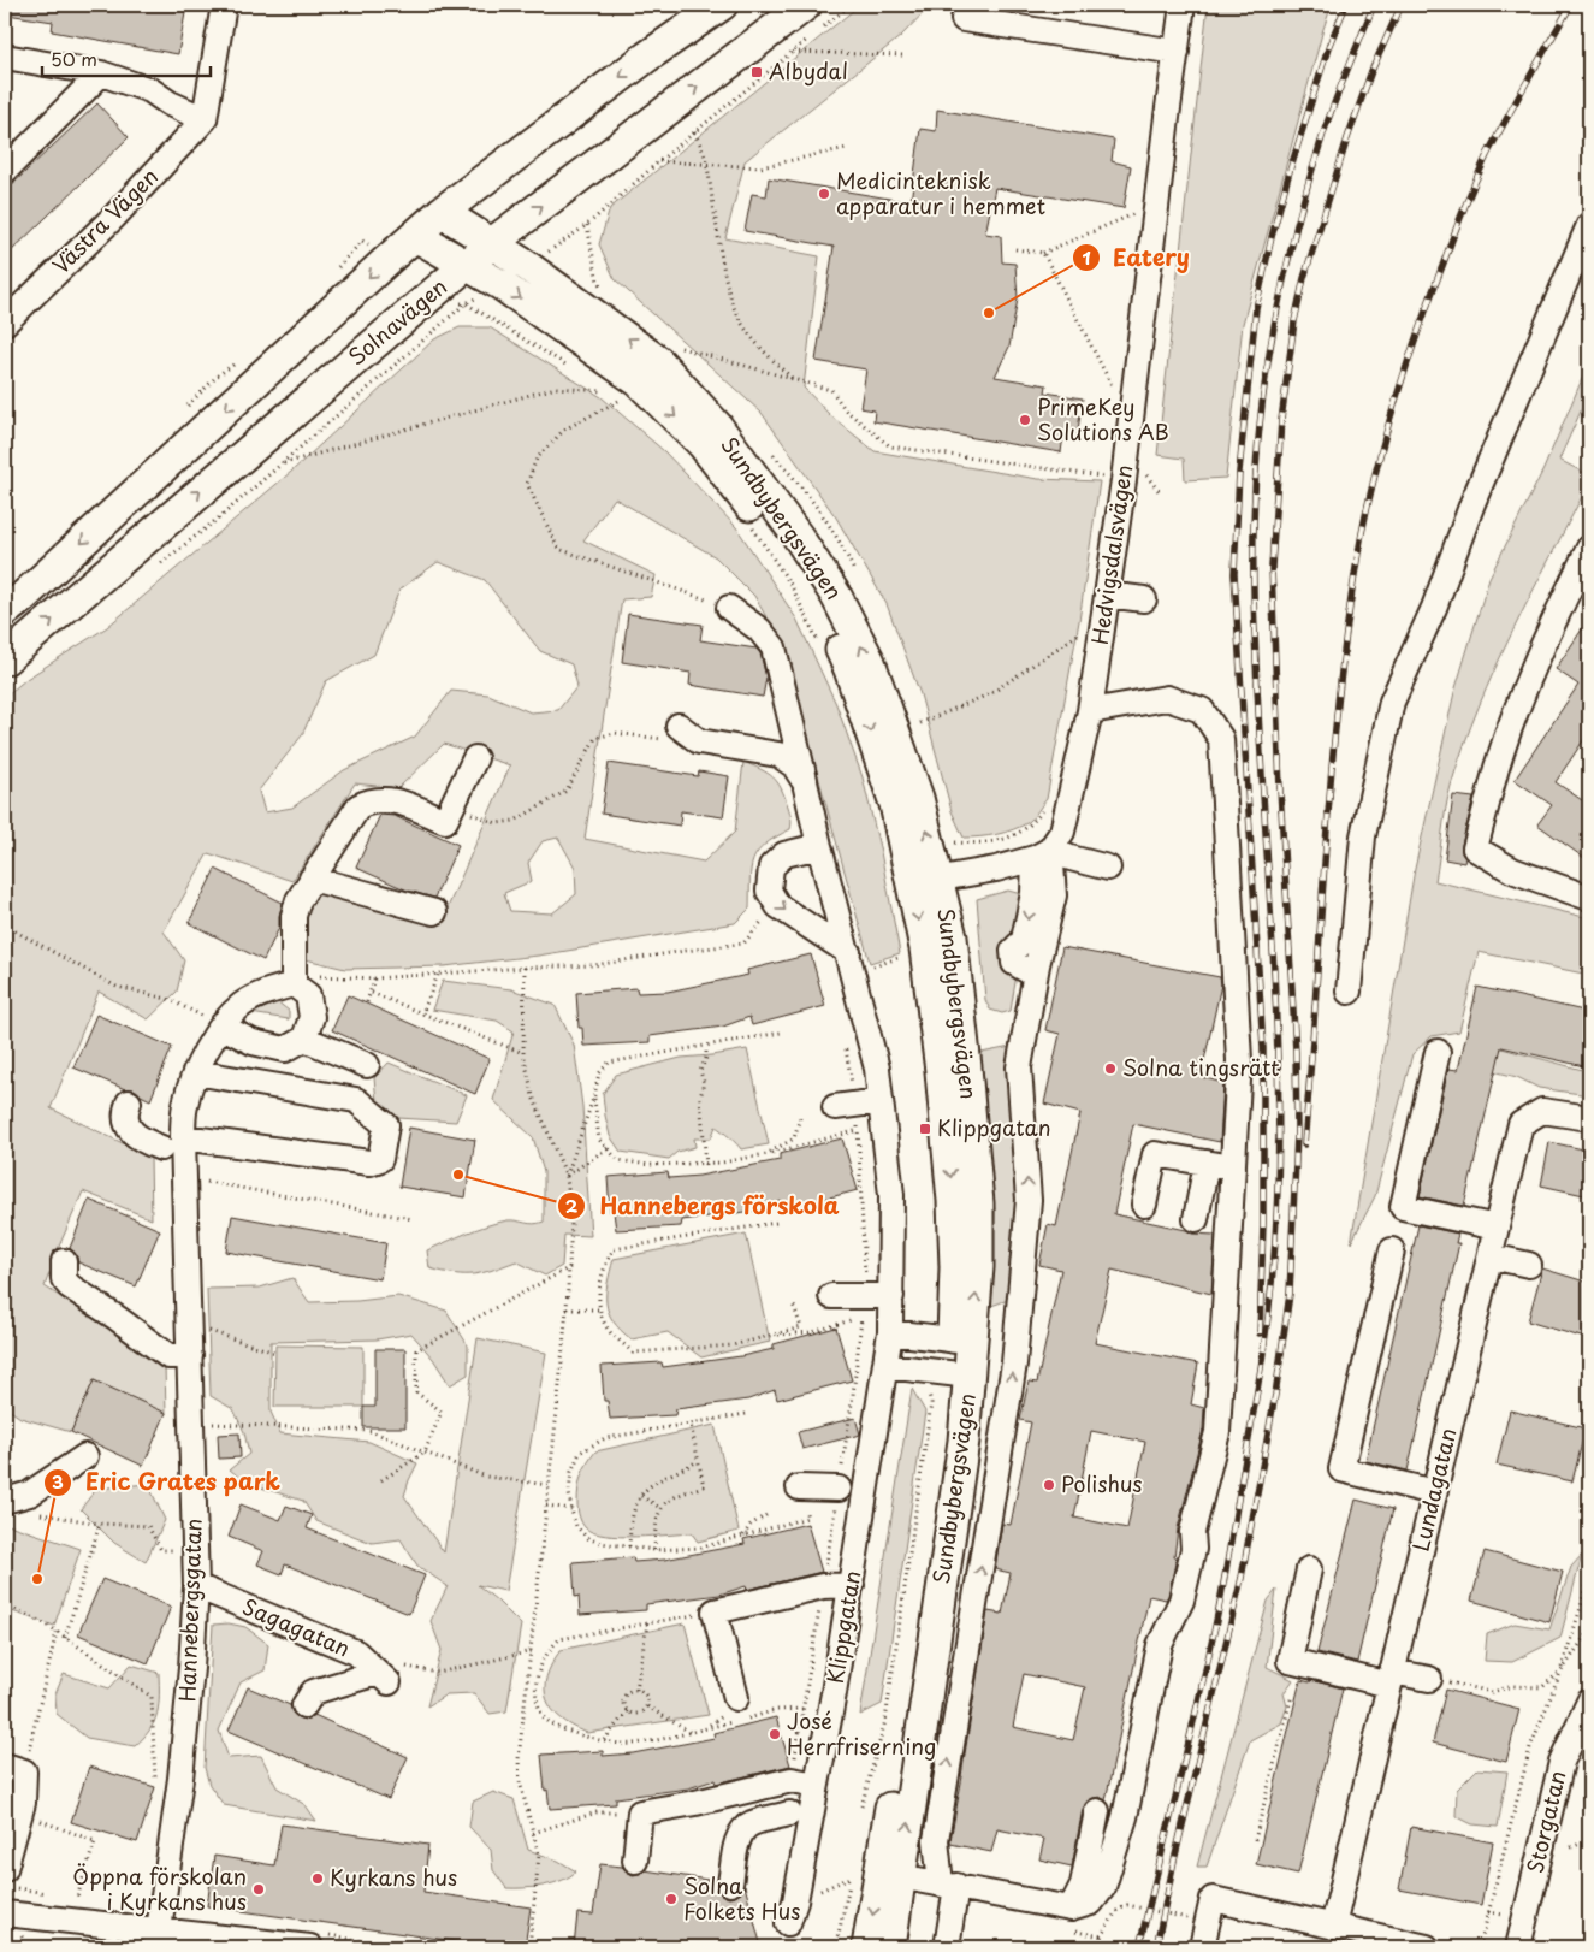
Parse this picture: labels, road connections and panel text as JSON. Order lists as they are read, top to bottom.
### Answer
{
  "streets": {
    "main road": ["Solnavägen", "Sundbybergsvägen"],
    "street": [
      "Västra Vägen",
      "Hedvigsdalsvägen",
      "Lundagatan",
      "Hannebergsgatan",
      "Klippgatan",
      "Sagagatan",
      "Storgatan"
    ]
  },
  "crossings": [
    ["Solnavägen", "Sundbybergsvägen"],
    ["Hannebergsgatan", "Sagagatan"]
  ],
  "places": {
    "transit": ["Albydal", "Klippgatan"],
    "other": [
      "Medicinteknisk apparatur i hemmet",
      "Eatery",
      "PrimeKey Solutions AB",
      "Solna tingsrätt",
      "Hannebergs förskola",
      "Polishus",
      "Eric Grates park",
      "José Herrfriserning",
      "Kyrkans hus",
      "Öppna förskolan i Kyrkans hus",
      "Solna Folkets Hus"
    ]
  },
  "scale_bar": "50 m"
}
